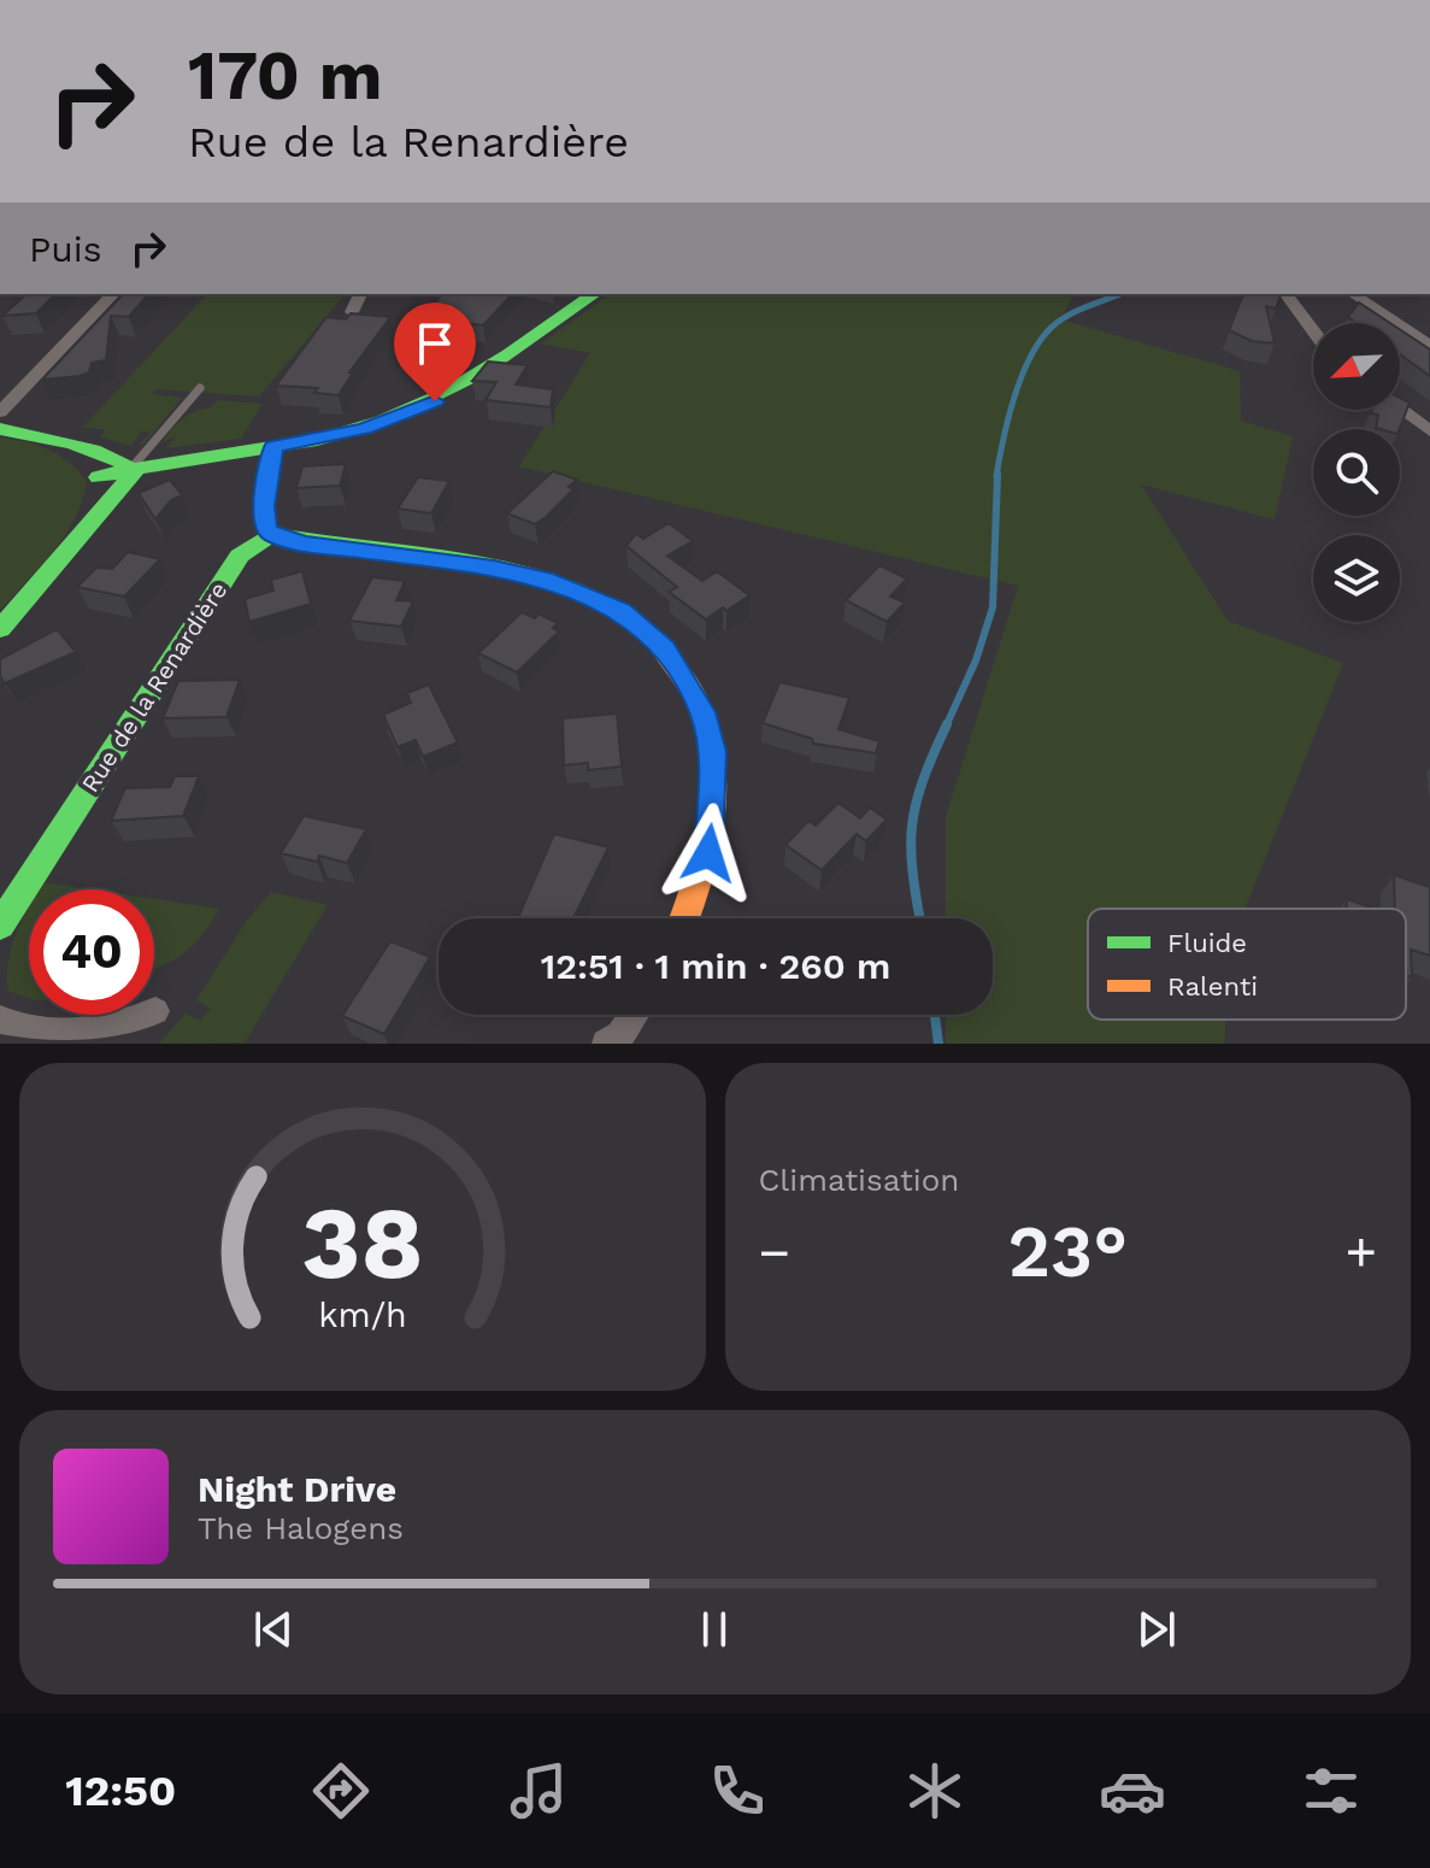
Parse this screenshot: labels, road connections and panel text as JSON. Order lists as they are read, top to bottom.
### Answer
{
  "streets": {
    "street": ["Rue de la Renardière"]
  },
  "legend": ["Fluide", "Ralenti"],
  "north": "bottom left",
  "page": {
    "turn": ["170 m", "Rue de la Renardière"],
    "then": "Puis",
    "limit": "40",
    "trip": "12:51 · 1 min · 260 m",
    "tile": "Climatisation",
    "heat": ["−", "23°", "+"],
    "song": ["Night Drive", "The Halogens"],
    "tabs": "12:50",
    "gauge": ["38", "km/h"]
  }
}
